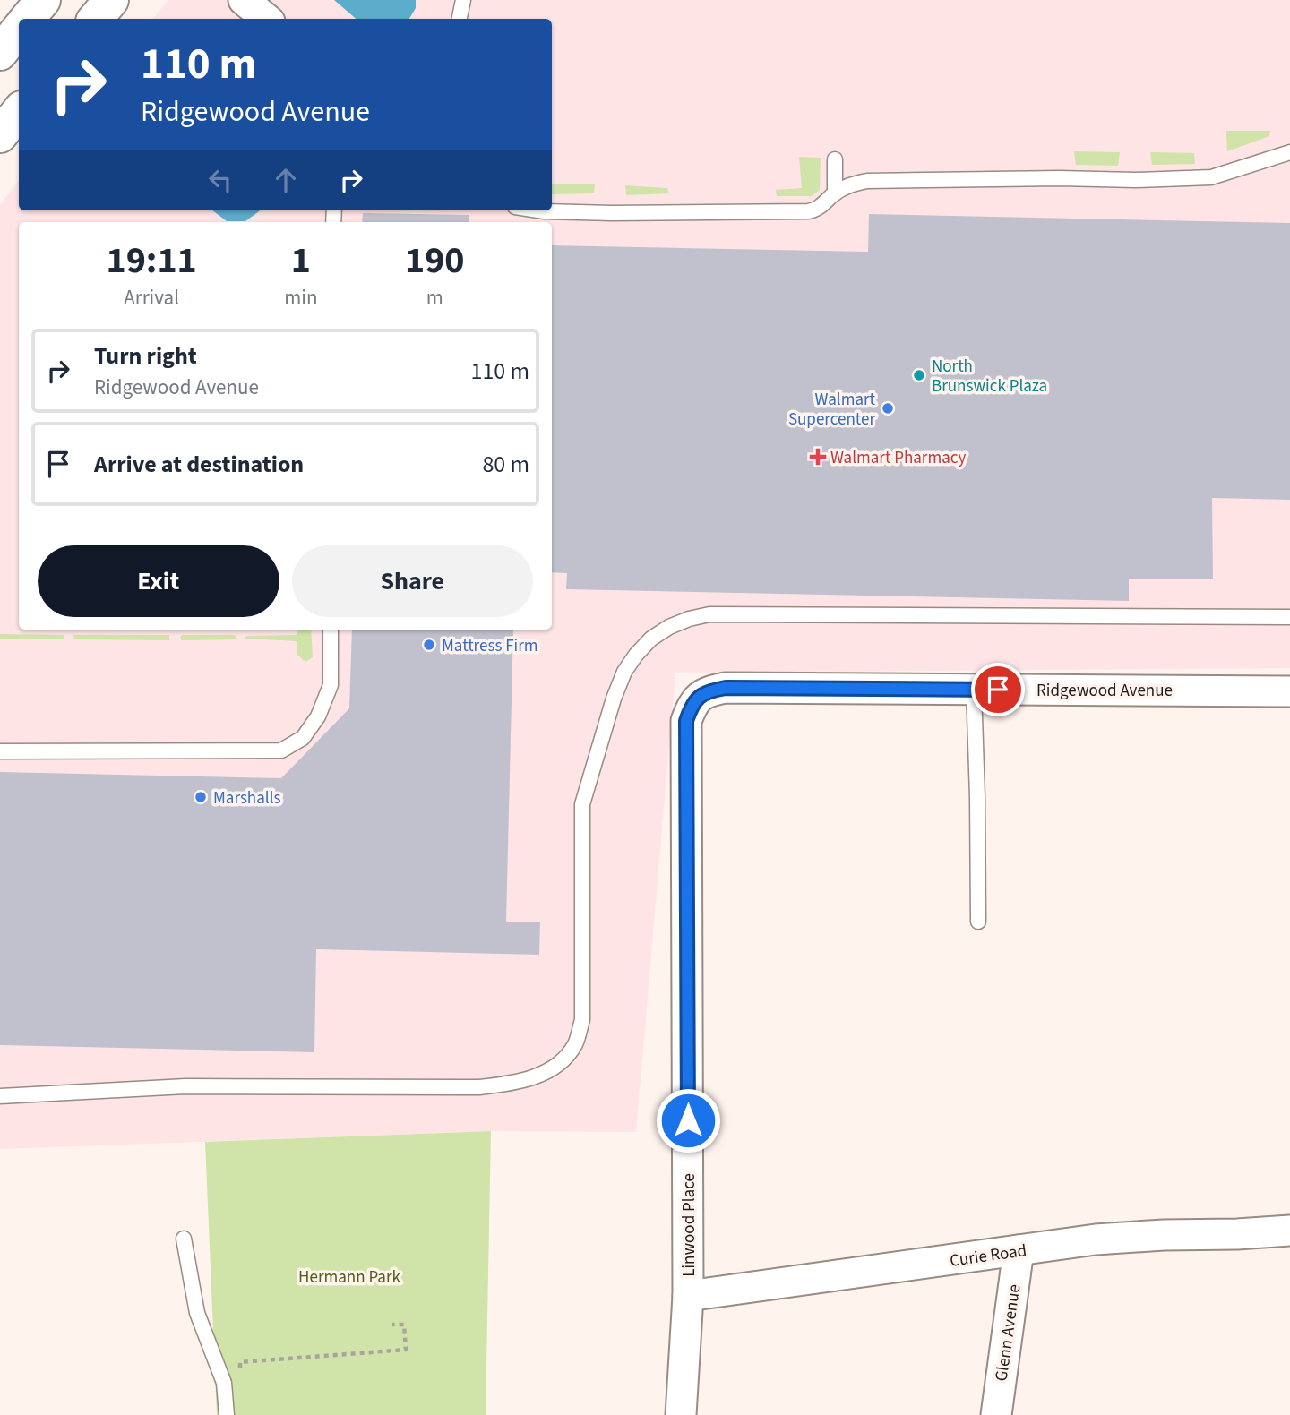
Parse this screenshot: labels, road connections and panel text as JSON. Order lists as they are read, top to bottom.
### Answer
{
  "streets": {
    "street": [
      "Ridgewood Avenue",
      "Linwood Place",
      "Curie Road",
      "Glenn Avenue"
    ]
  },
  "crossings": [
    ["Ridgewood Avenue", "Linwood Place"],
    ["Linwood Place", "Curie Road"],
    ["Curie Road", "Glenn Avenue"]
  ],
  "parks": ["Hermann Park"],
  "places": {
    "other": [
      "North Brunswick Plaza",
      "Walmart Supercenter",
      "Mattress Firm",
      "Marshalls"
    ],
    "health": ["Walmart Pharmacy"]
  },
  "page": {
    "turn": ["110 m", "Ridgewood Avenue"],
    "eta": [
      "19:11",
      "Arrival",
      "1",
      "min",
      "190",
      "m"
    ],
    "list": [
      {
        "name": "Turn right",
        "note": "Ridgewood Avenue",
        "value": "110 m"
      },
      {
        "name": "Arrive at destination",
        "value": "80 m"
      }
    ],
    "buttons": ["Exit", "Share"]
  }
}
